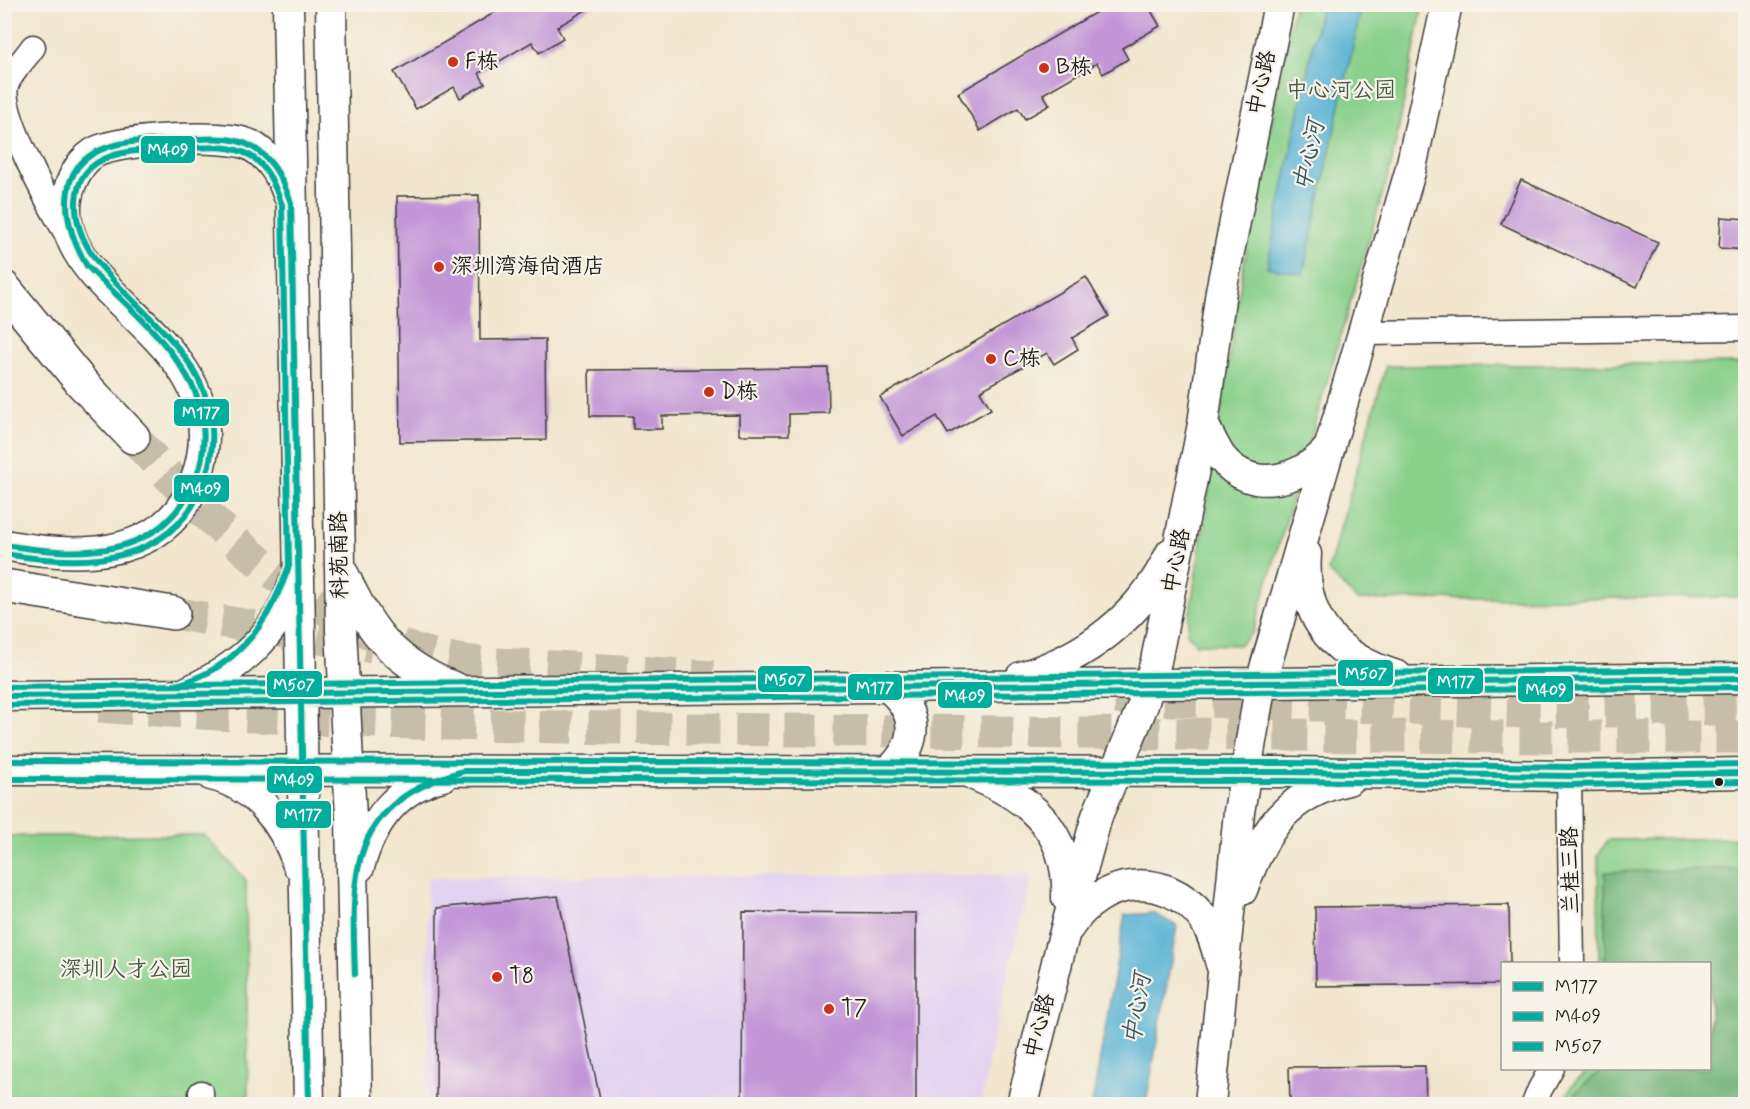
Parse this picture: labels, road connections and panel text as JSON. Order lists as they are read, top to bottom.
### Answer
{
  "streets": {
    "main road": ["中心路", "科苑南路"],
    "street": ["兰桂三路"]
  },
  "water": ["中心河"],
  "parks": ["中心河公园", "深圳人才公园"],
  "places": [
    "F栋",
    "B栋",
    "深圳湾海尚酒店",
    "C栋",
    "D栋",
    "T8",
    "T7"
  ],
  "lines": ["transit line M177", "transit line M409", "transit line M507"],
  "legend": ["M177", "M409", "M507"]
}
